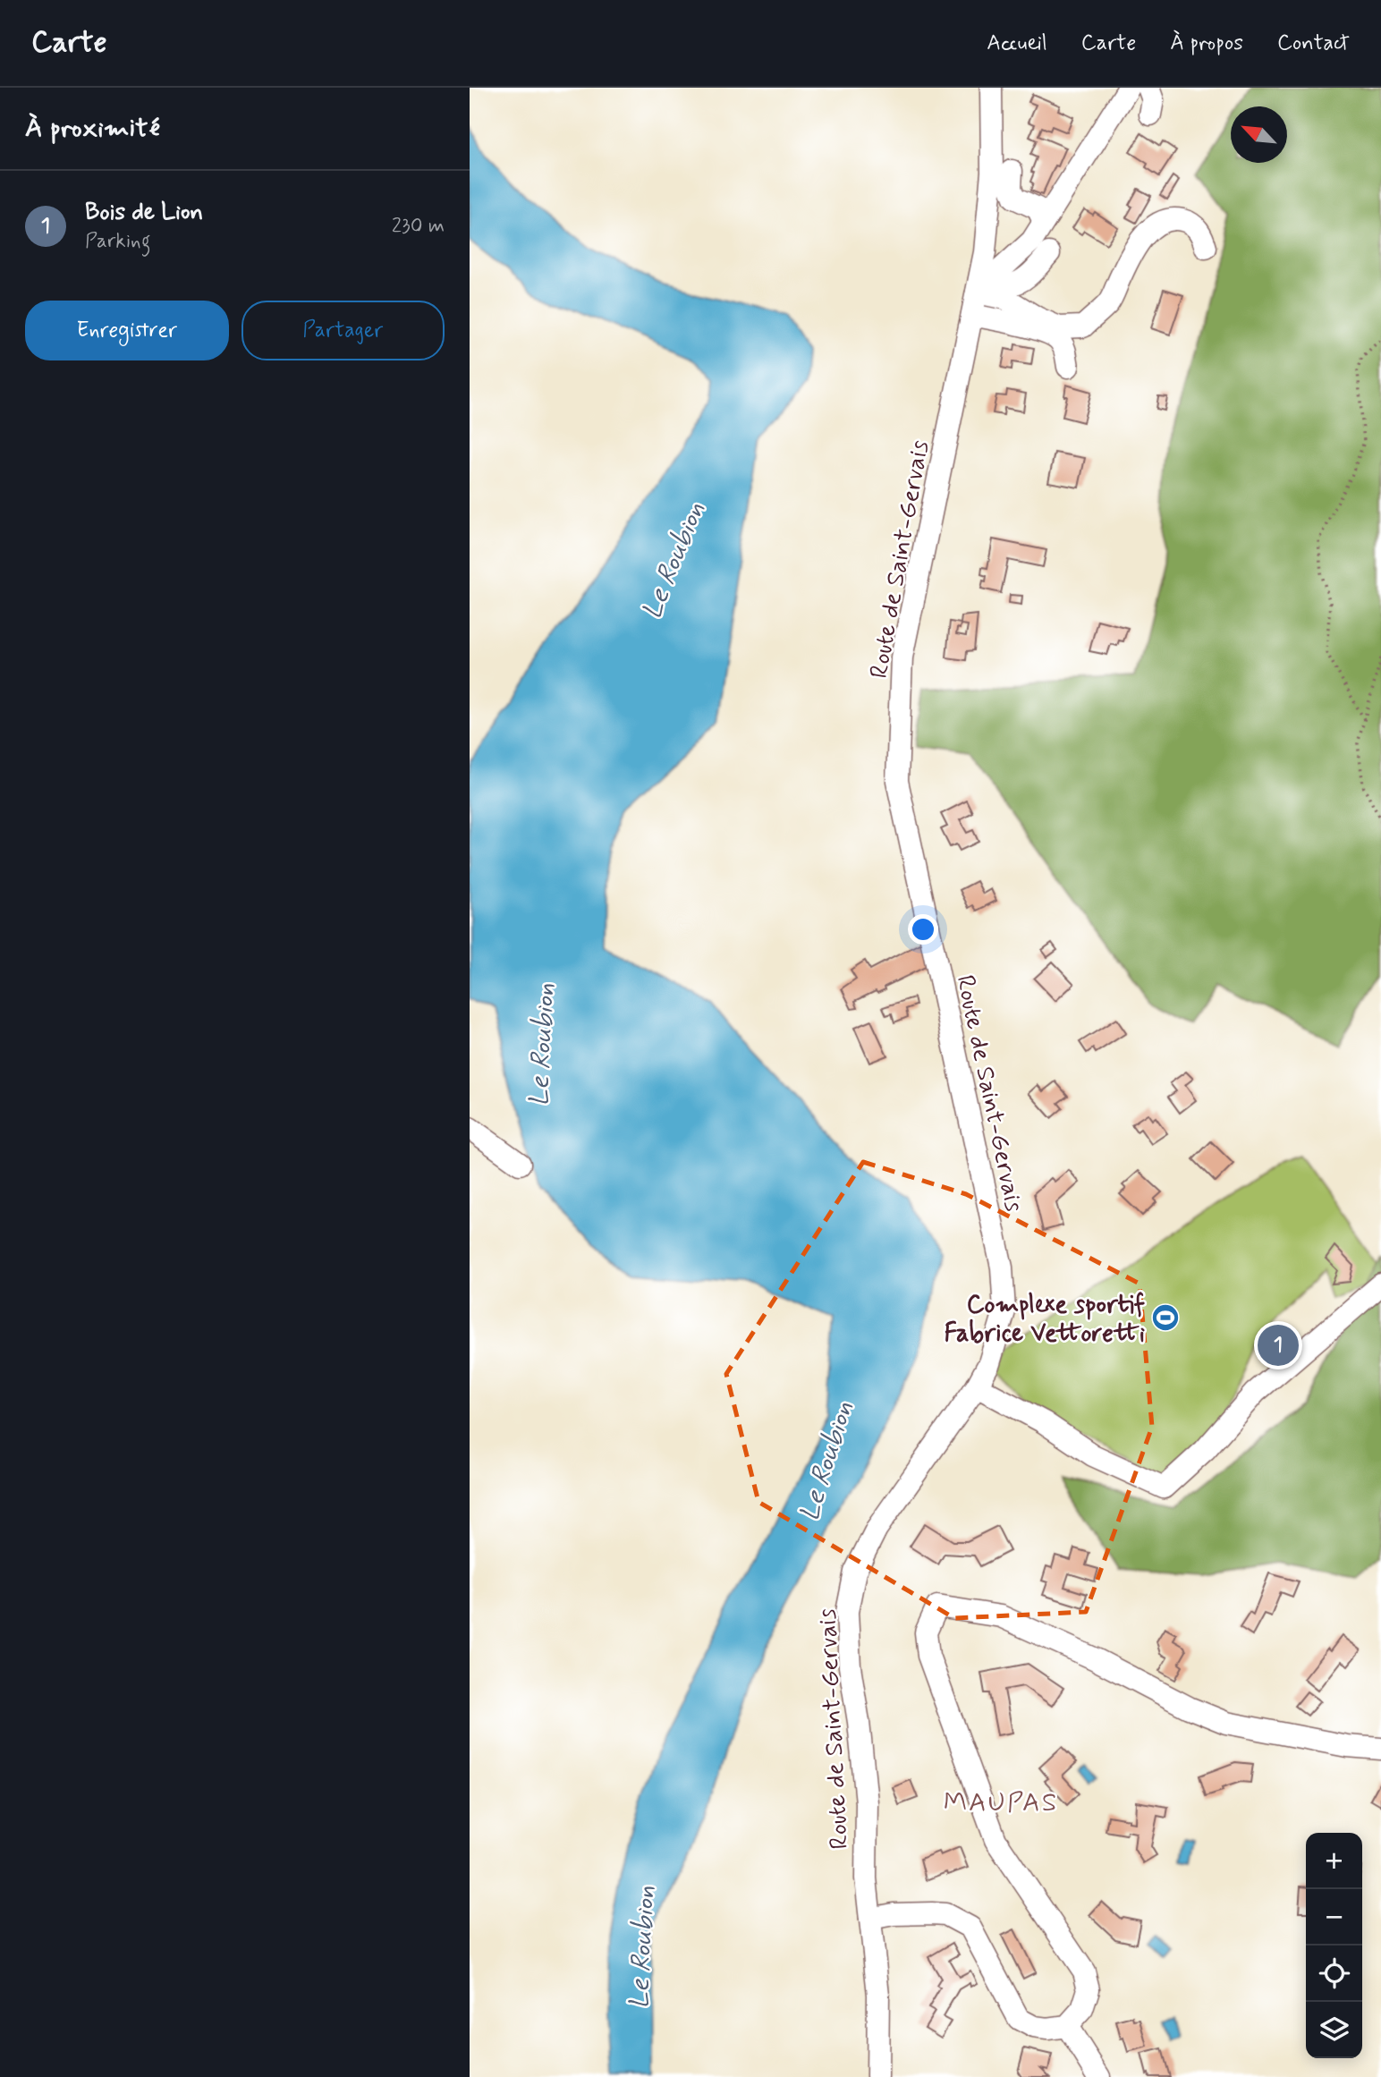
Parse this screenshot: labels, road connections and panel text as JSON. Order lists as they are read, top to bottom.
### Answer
{
  "streets": {
    "street": ["Route de Saint-Gervais"]
  },
  "districts": ["MAUPAS"],
  "water": ["Le Roubion"],
  "places": {
    "sports": ["Complexe sportif Fabrice Vettoretti"]
  },
  "north": "top left",
  "page": {
    "header": "Carte",
    "nav": [
      "Accueil",
      "Carte",
      "À propos",
      "Contact"
    ],
    "heading": "À proximité",
    "list": [
      {
        "mark": "1",
        "name": "Bois de Lion",
        "note": "Parking",
        "value": "230 m"
      }
    ],
    "buttons": ["Enregistrer", "Partager"],
    "pins": "1",
    "map_buttons": ["+", "−"]
  }
}
